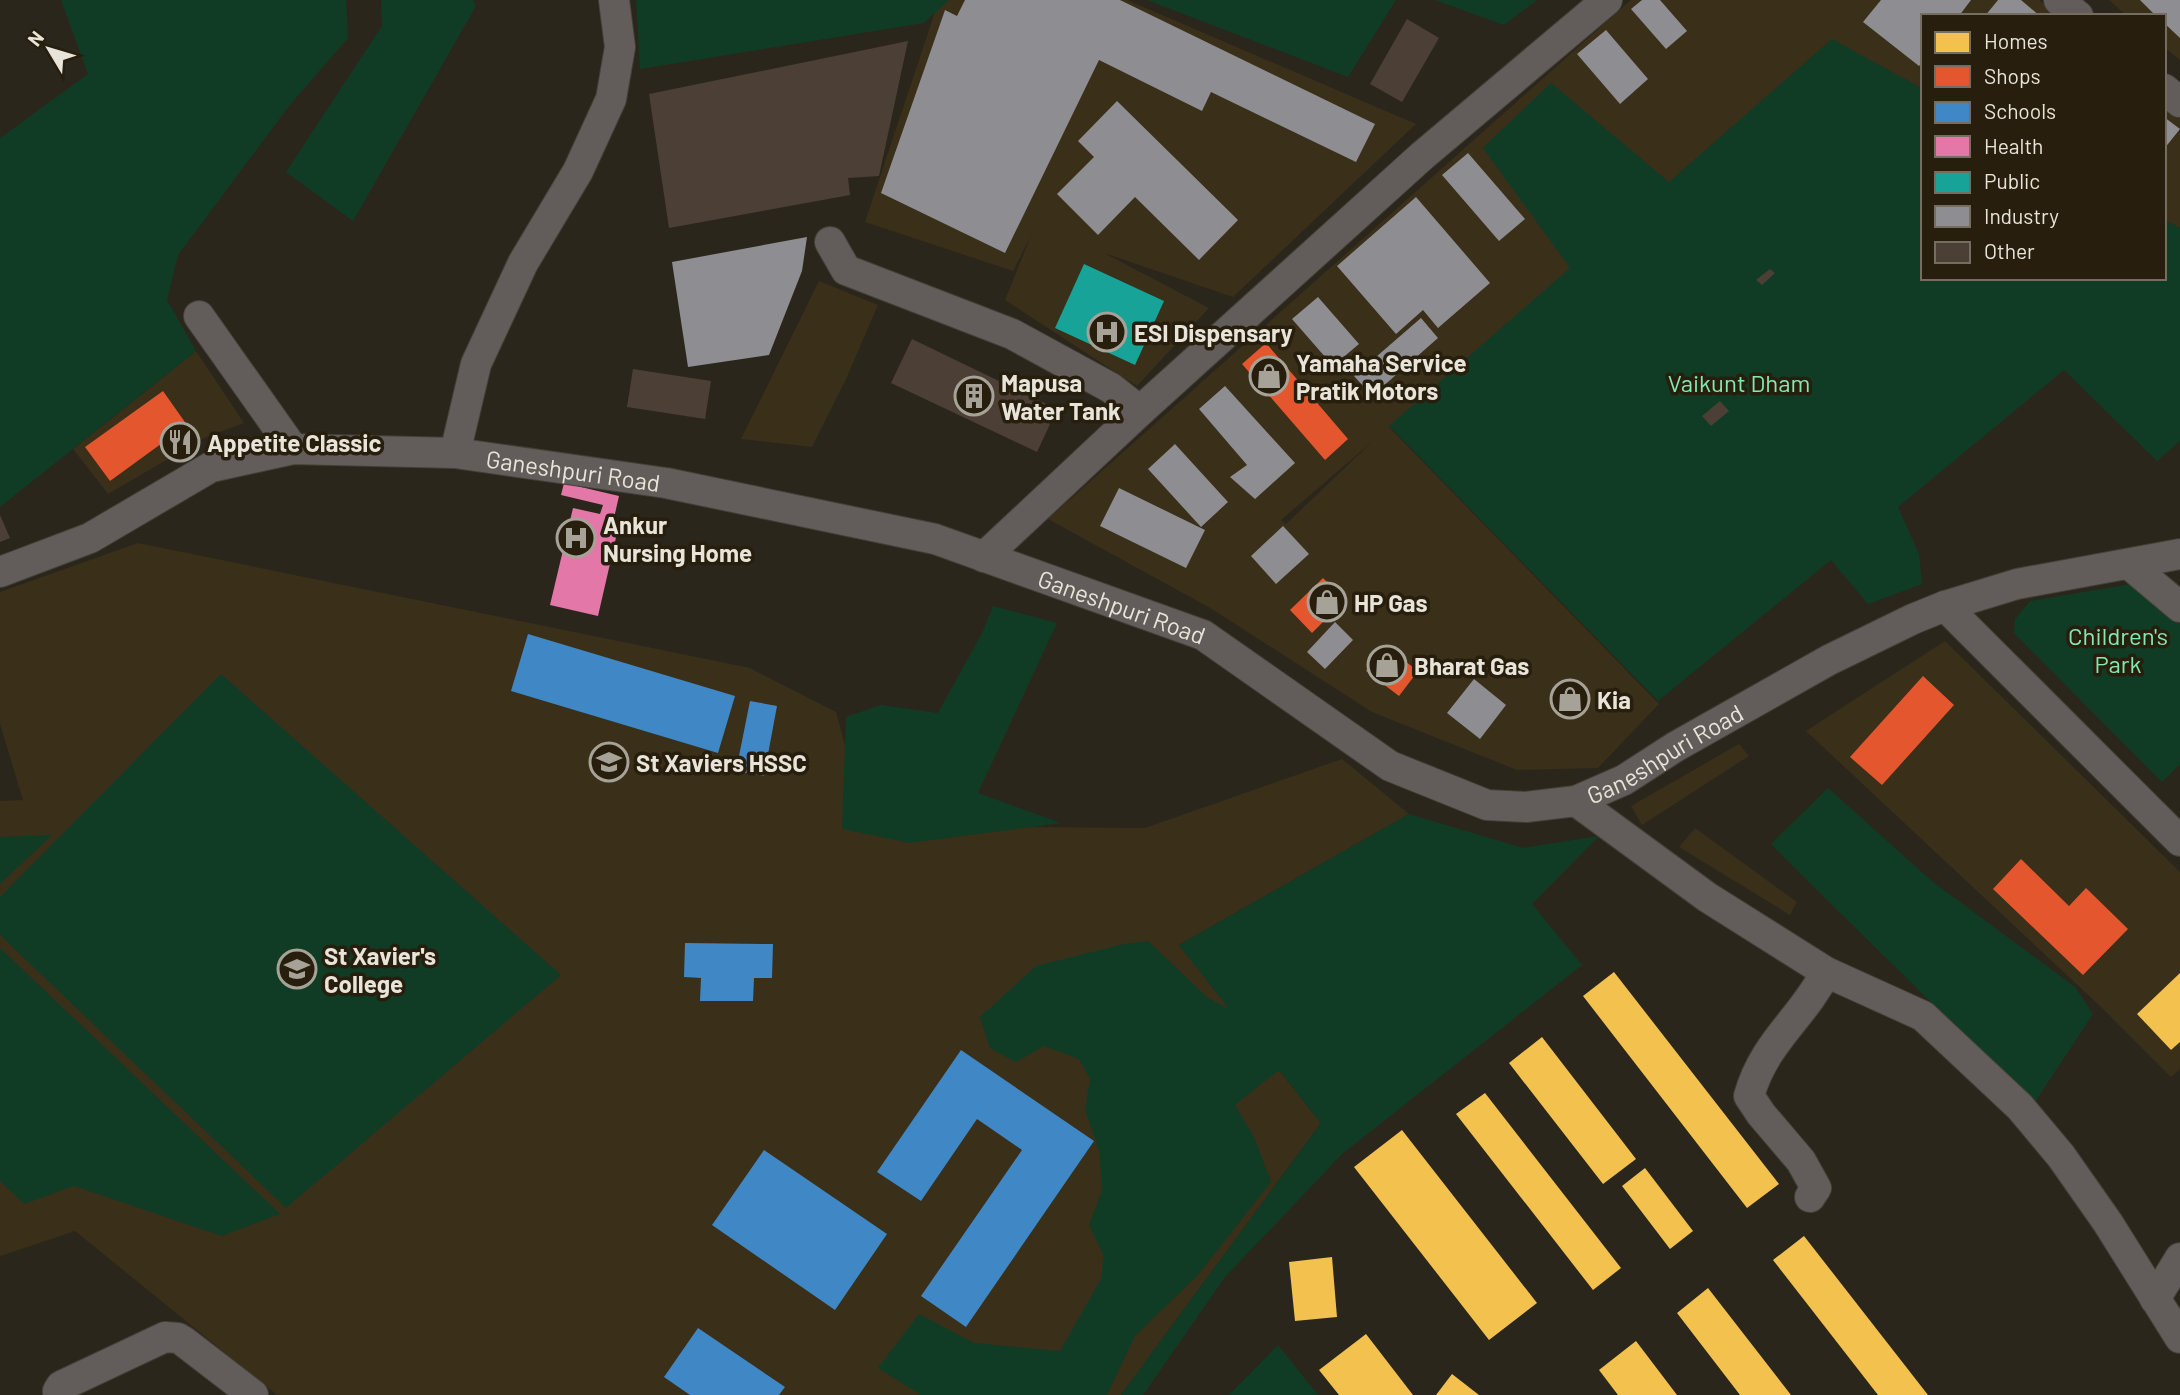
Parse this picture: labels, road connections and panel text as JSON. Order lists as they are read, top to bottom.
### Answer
{
  "streets": {
    "street": ["Ganeshpuri Road"]
  },
  "parks": ["Vaikunt Dham", "Children's Park"],
  "places": {
    "hospital": ["ESI Dispensary", "Ankur Nursing Home"],
    "shop": [
      "Yamaha Service Pratik Motors",
      "HP Gas",
      "Bharat Gas",
      "Kia"
    ],
    "building": ["Mapusa Water Tank"],
    "restaurant": ["Appetite Classic"],
    "school or university": ["St Xaviers HSSC", "St Xavier's College"]
  },
  "legend": [
    "Homes",
    "Shops",
    "Schools",
    "Health",
    "Public",
    "Industry",
    "Other"
  ],
  "north": "top left"
}
